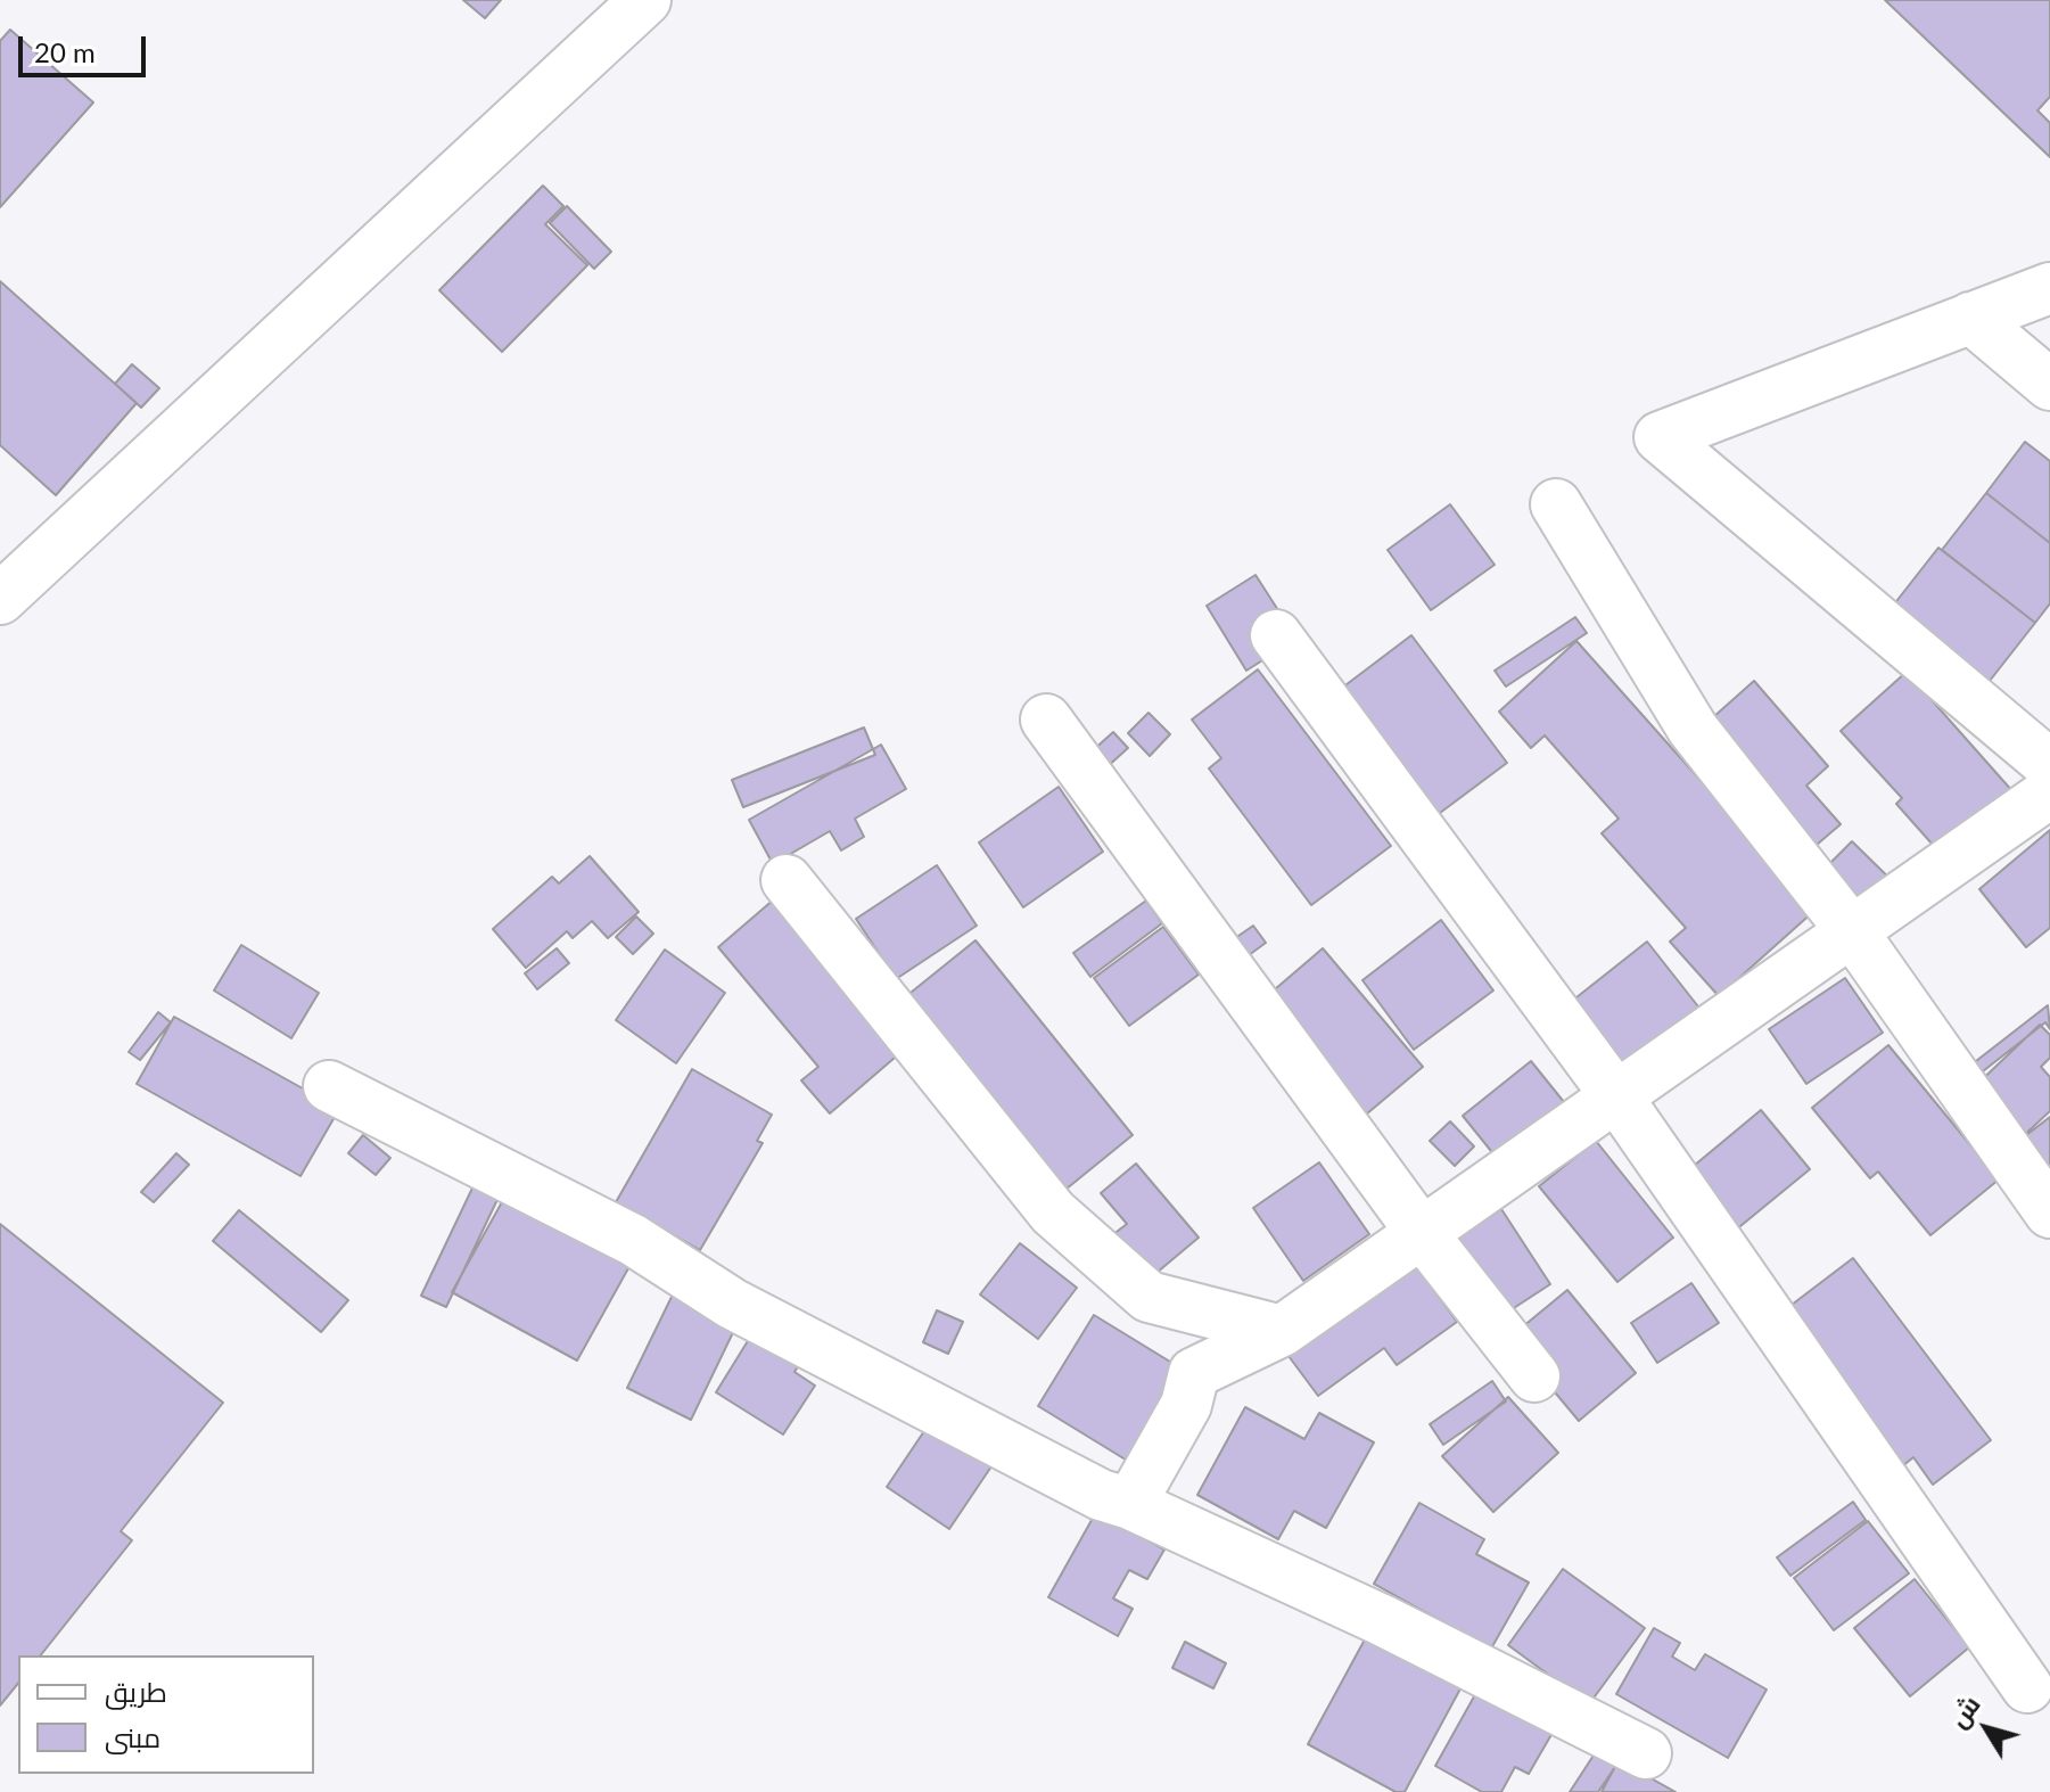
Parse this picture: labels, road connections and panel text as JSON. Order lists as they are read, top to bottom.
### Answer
{
  "legend": ["طريق", "مبنى"],
  "scale_bar": "20 m",
  "north": "top left"
}
